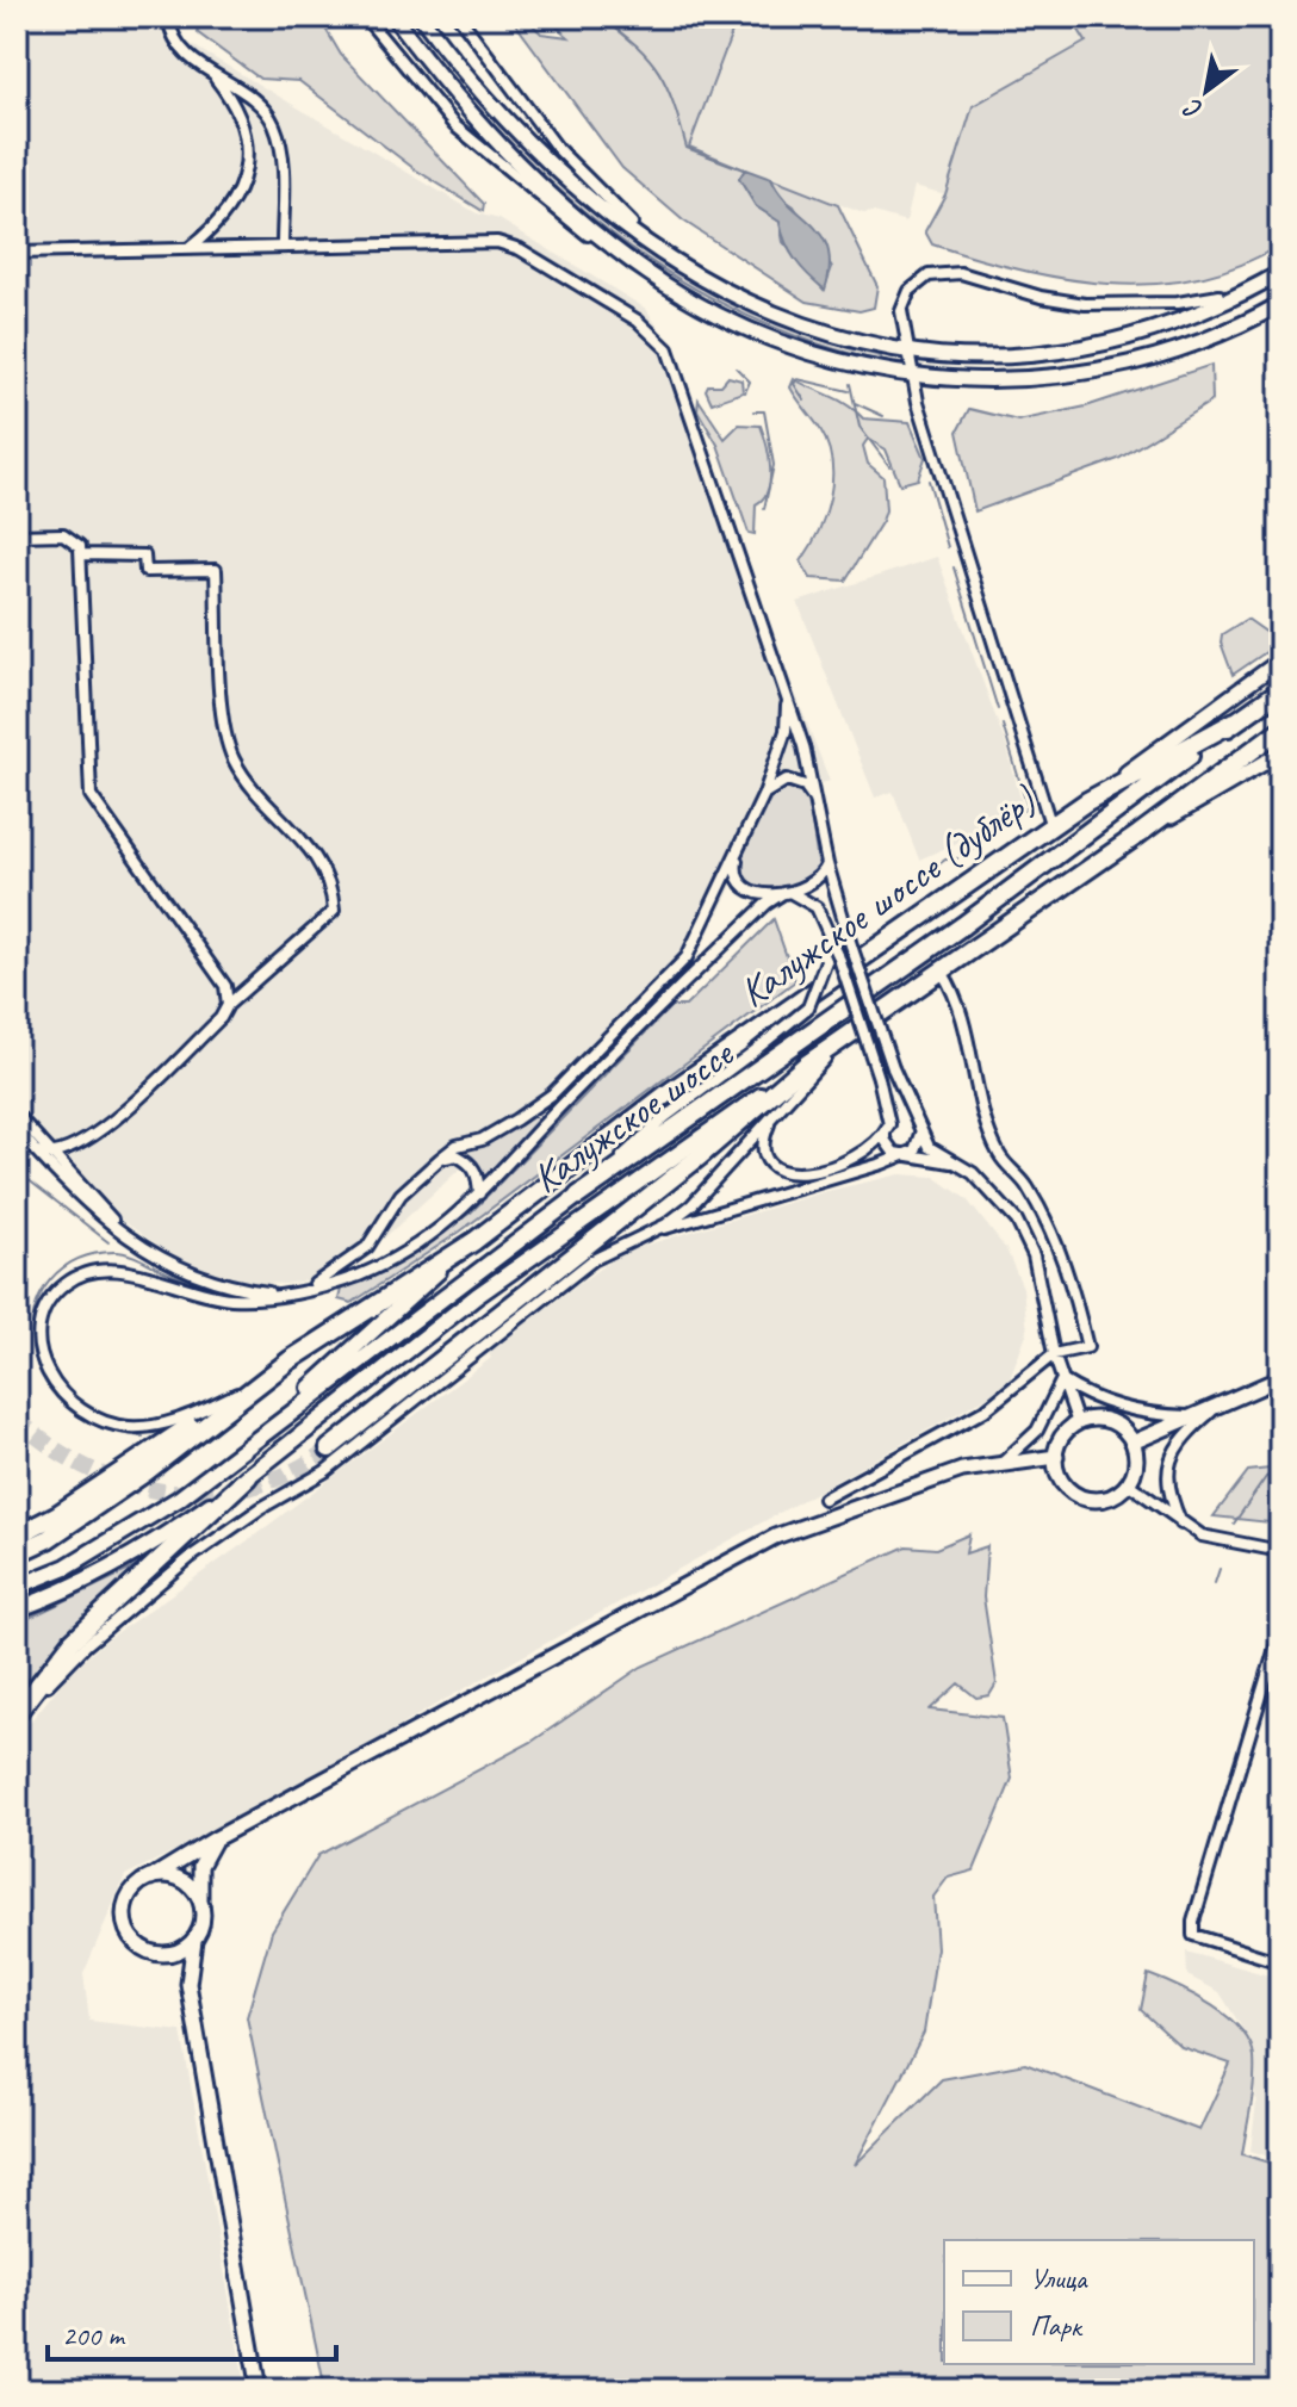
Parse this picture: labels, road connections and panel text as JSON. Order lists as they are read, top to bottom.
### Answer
{
  "streets": {
    "highway": ["Калужское шоссе (дублёр)", "Калужское шоссе"]
  },
  "crossings": [
    ["Калужское шоссе (дублёр)", "Калужское шоссе"]
  ],
  "legend": ["Улица", "Парк"],
  "scale_bar": "200 m",
  "north": "bottom left"
}
